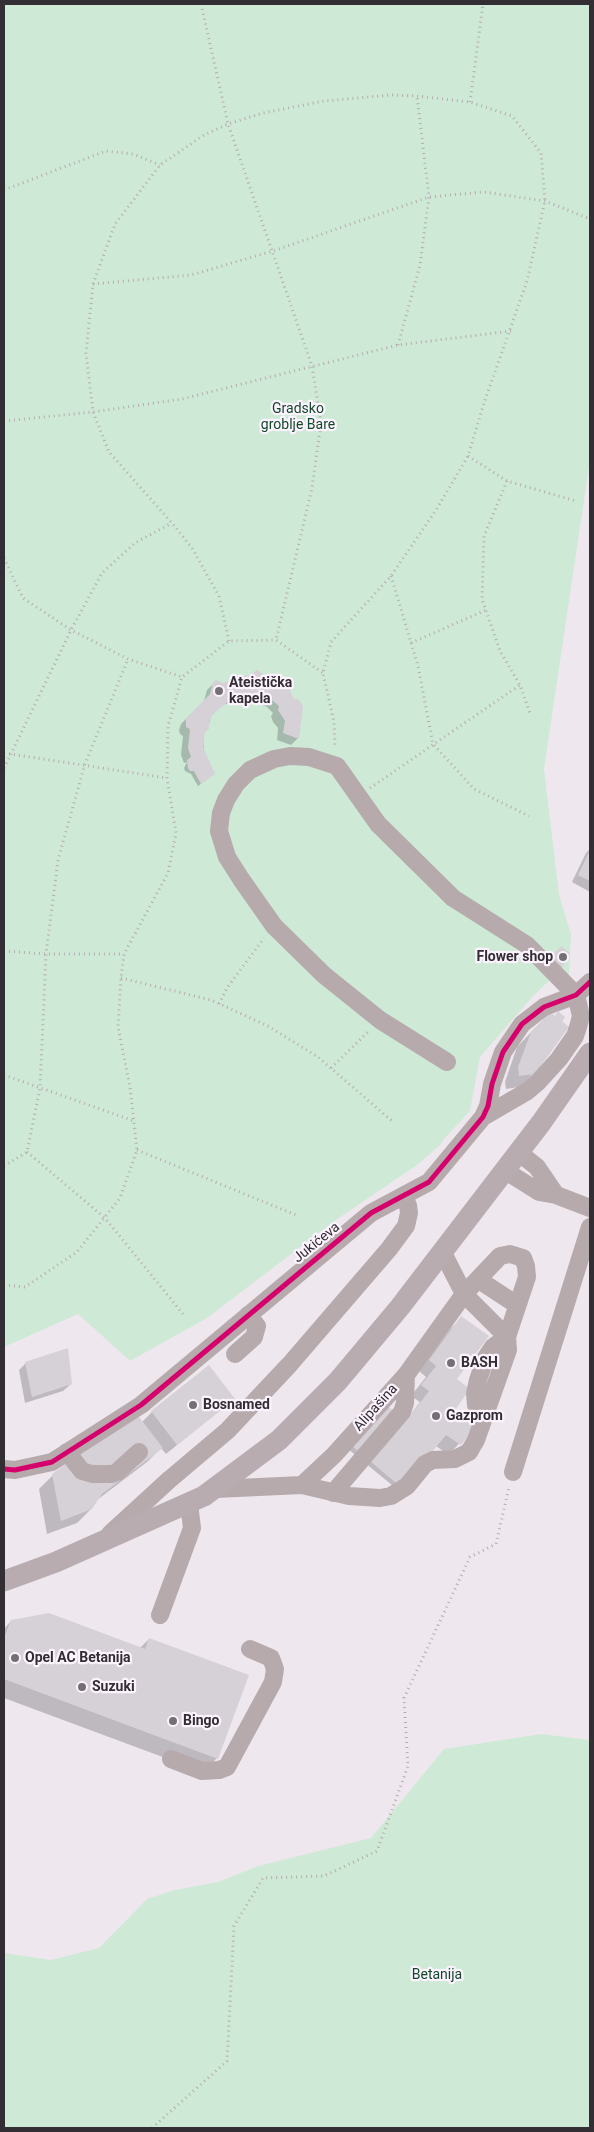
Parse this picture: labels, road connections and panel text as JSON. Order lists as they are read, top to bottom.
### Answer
{
  "streets": {
    "street": ["Jukićeva", "Alipašina"]
  },
  "parks": ["Gradsko groblje Bare", "Betanija"],
  "places": [
    "Ateistička kapela",
    "Flower shop",
    "BASH",
    "Bosnamed",
    "Gazprom",
    "Opel AC Betanija",
    "Suzuki",
    "Bingo"
  ]
}
